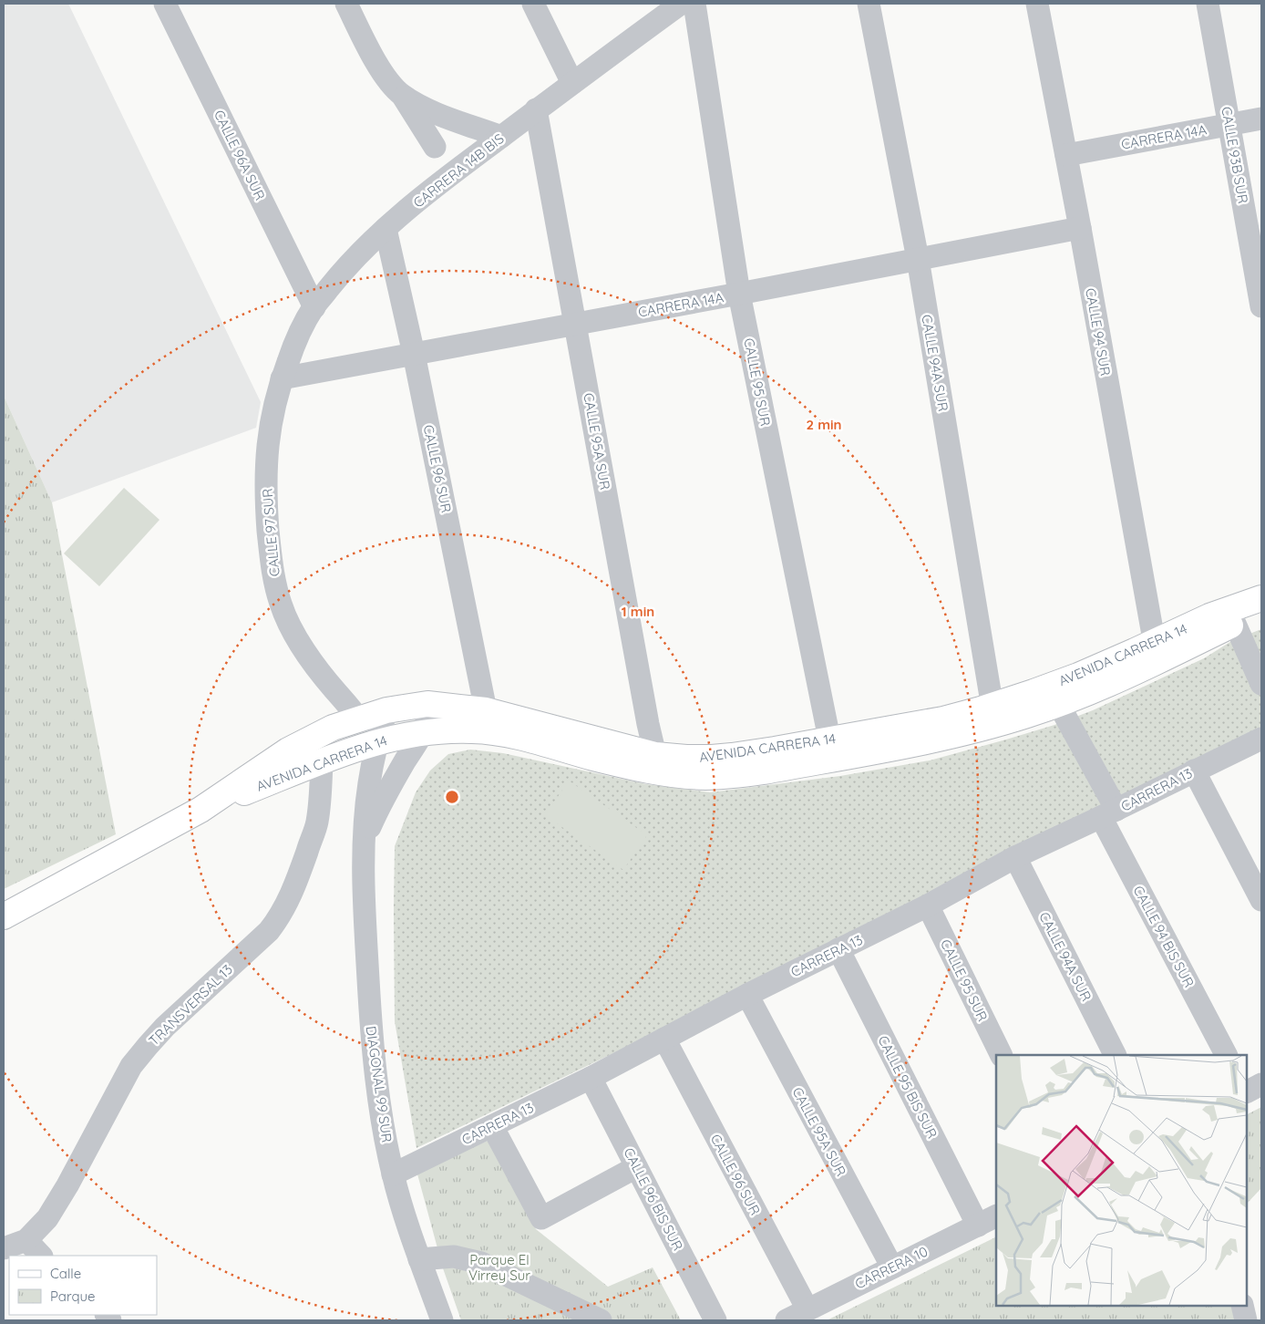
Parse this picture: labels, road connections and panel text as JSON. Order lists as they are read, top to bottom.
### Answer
{
  "streets": {
    "main road": ["AVENIDA CARRERA 14"],
    "street": [
      "CARRERA 14A",
      "CALLE 96A SUR",
      "CALLE 93B SUR",
      "CARRERA 14B BIS",
      "CALLE 94 SUR",
      "CALLE 94A SUR",
      "CALLE 95 SUR",
      "CALLE 95A SUR",
      "CALLE 96 SUR",
      "CALLE 97 SUR",
      "CARRERA 13",
      "CALLE 94 BIS SUR",
      "TRANSVERSAL 13",
      "DIAGONAL 99 SUR",
      "CALLE 95 BIS SUR",
      "CALLE 96 BIS SUR",
      "CARRERA 10"
    ]
  },
  "crossings": [
    ["CARRERA 14A", "CALLE 93B SUR"],
    ["CARRERA 14A", "CARRERA 14B BIS"],
    ["CARRERA 14A", "CALLE 94 SUR"],
    ["CARRERA 14A", "CALLE 94A SUR"],
    ["CARRERA 14A", "CALLE 95 SUR"],
    ["CARRERA 14A", "CALLE 95A SUR"],
    ["CARRERA 14A", "CALLE 96 SUR"],
    ["CARRERA 14A", "CALLE 97 SUR"],
    ["CALLE 96A SUR", "CARRERA 14B BIS"],
    ["CARRERA 14B BIS", "CALLE 95A SUR"],
    ["CARRERA 14B BIS", "CALLE 96 SUR"],
    ["CARRERA 14B BIS", "CALLE 97 SUR"],
    ["CALLE 94 SUR", "AVENIDA CARRERA 14"],
    ["CALLE 94A SUR", "AVENIDA CARRERA 14"],
    ["CALLE 94A SUR", "CARRERA 13"],
    ["CALLE 95 SUR", "AVENIDA CARRERA 14"],
    ["CALLE 95 SUR", "CARRERA 13"],
    ["CALLE 95A SUR", "AVENIDA CARRERA 14"],
    ["CALLE 95A SUR", "CARRERA 13"],
    ["CALLE 95A SUR", "CARRERA 10"],
    ["CALLE 96 SUR", "AVENIDA CARRERA 14"],
    ["CALLE 96 SUR", "CARRERA 13"],
    ["CALLE 96 SUR", "CARRERA 10"],
    ["CALLE 97 SUR", "AVENIDA CARRERA 14"],
    ["AVENIDA CARRERA 14", "CALLE 94 BIS SUR"],
    ["AVENIDA CARRERA 14", "TRANSVERSAL 13"],
    ["AVENIDA CARRERA 14", "DIAGONAL 99 SUR"],
    ["CARRERA 13", "CALLE 94 BIS SUR"],
    ["CARRERA 13", "DIAGONAL 99 SUR"],
    ["CARRERA 13", "CALLE 95 BIS SUR"],
    ["CARRERA 13", "CALLE 96 BIS SUR"],
    ["CALLE 95 BIS SUR", "CARRERA 10"]
  ],
  "parks": ["Parque El Virrey Sur"],
  "legend": ["Calle", "Parque"],
  "rings": ["2 min", "1 min"]
}
